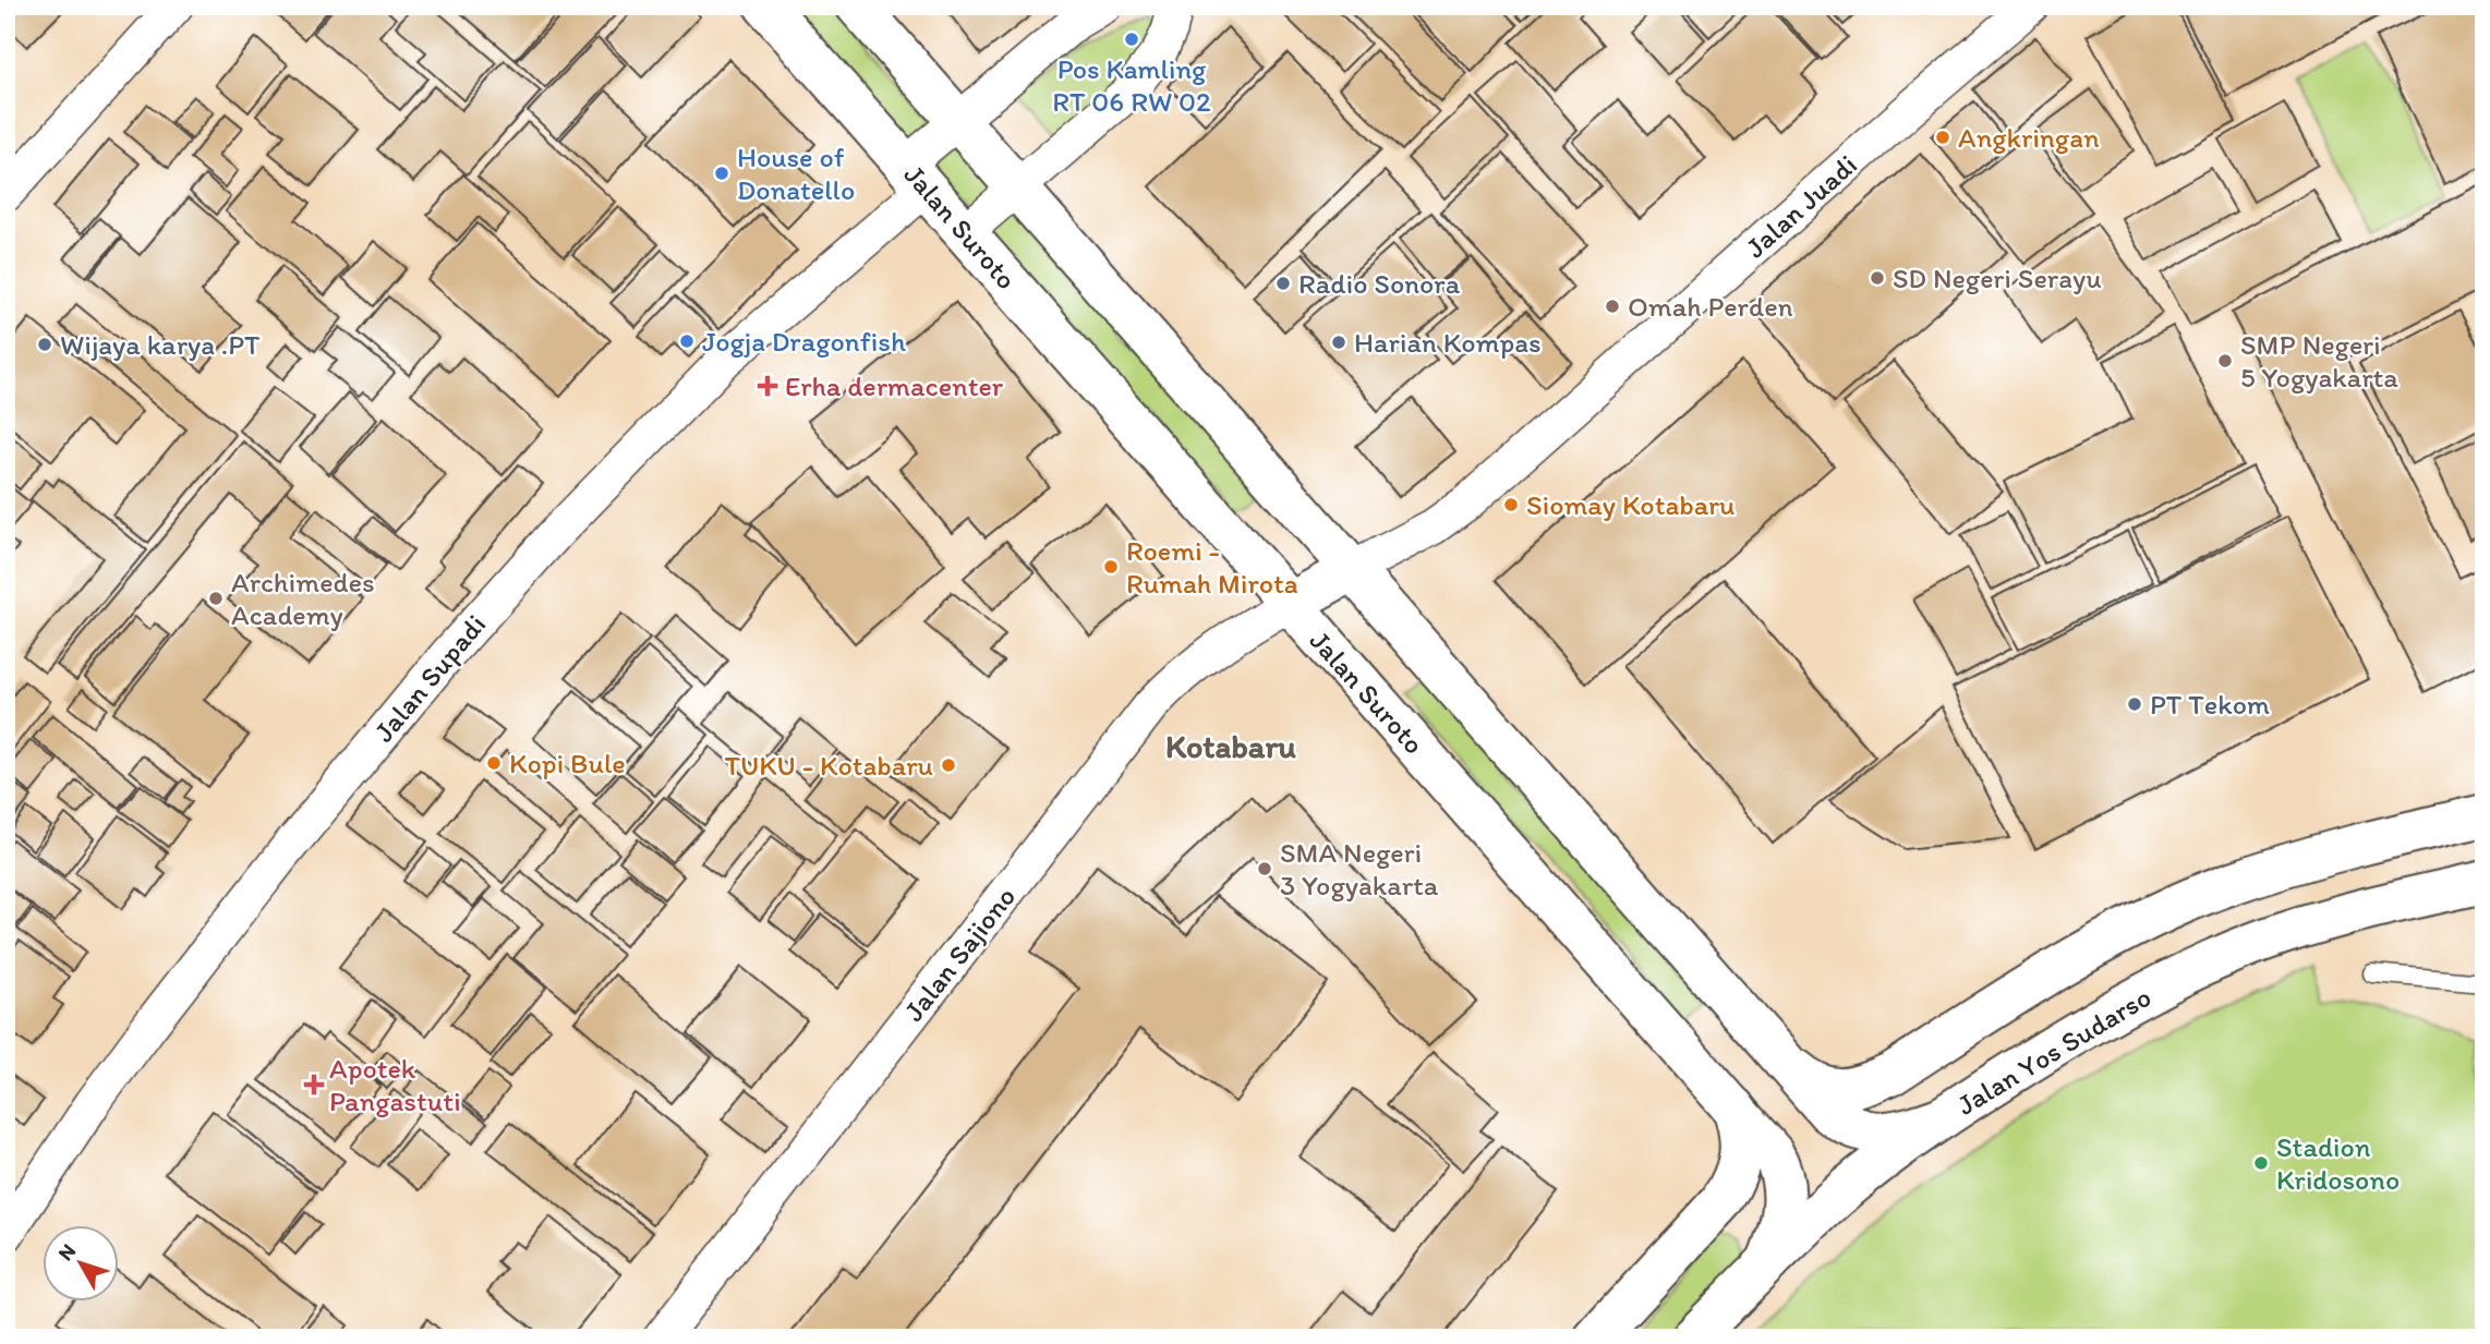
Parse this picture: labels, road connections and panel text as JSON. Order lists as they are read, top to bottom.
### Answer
{
  "streets": {
    "main road": ["Jalan Suroto", "Jalan Yos Sudarso"],
    "street": ["Jalan Juadi", "Jalan Supadi", "Jalan Sajiono"]
  },
  "crossings": [
    ["Jalan Suroto", "Jalan Supadi"],
    ["Jalan Suroto", "Jalan Sajiono"],
    ["Jalan Suroto", "Jalan Yos Sudarso"]
  ],
  "districts": ["Kotabaru"],
  "places": {
    "other": [
      "Pos Kamling RT 06 RW 02",
      "Angkringan",
      "House of Donatello",
      "SD Negeri Serayu",
      "Radio Sonora",
      "Omah Perden",
      "Jogja Dragonfish",
      "Harian Kompas",
      "Wijaya karya .PT",
      "SMP Negeri 5 Yogyakarta",
      "Siomay Kotabaru",
      "Roemi - Rumah Mirota",
      "Archimedes Academy",
      "PT Tekom",
      "Kopi Bule",
      "TUKU - Kotabaru",
      "SMA Negeri 3 Yogyakarta",
      "Stadion Kridosono"
    ],
    "health": ["Erha dermacenter", "Apotek Pangastuti"]
  },
  "north": "top left"
}
